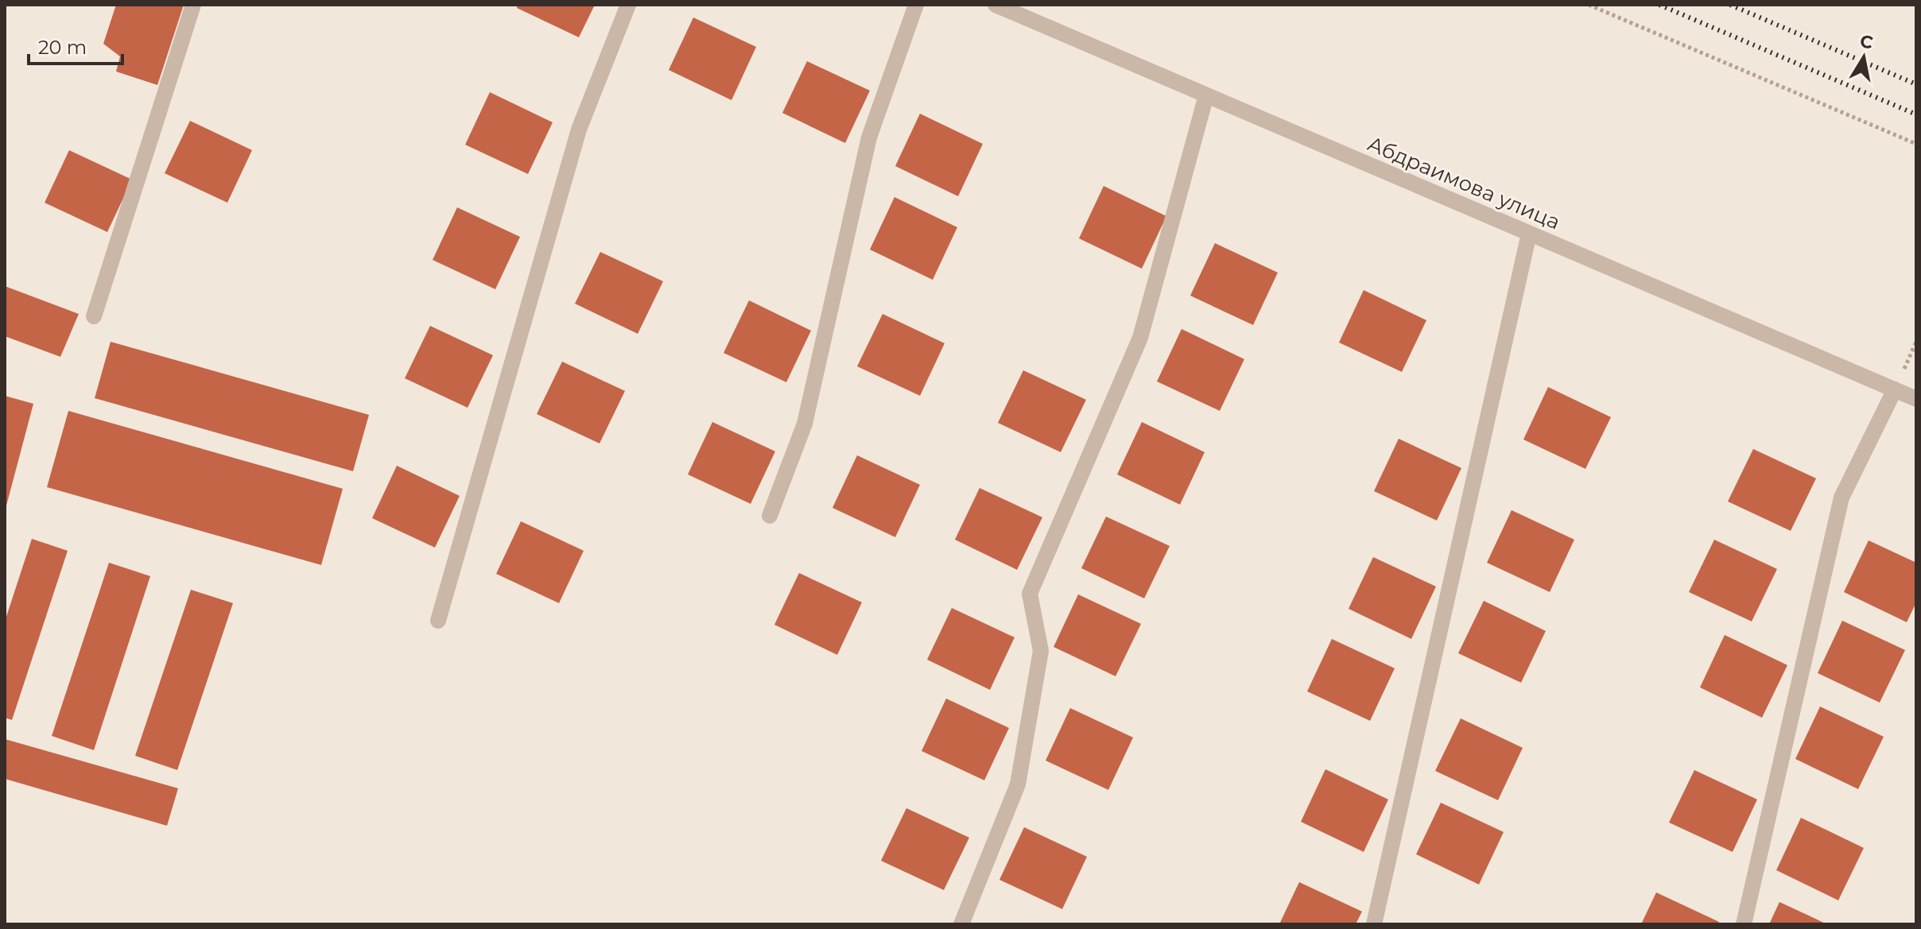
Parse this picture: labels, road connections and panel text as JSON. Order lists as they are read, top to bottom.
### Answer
{
  "streets": {
    "street": ["Абдраимова улица"]
  },
  "scale_bar": "20 m",
  "north": "top"
}
